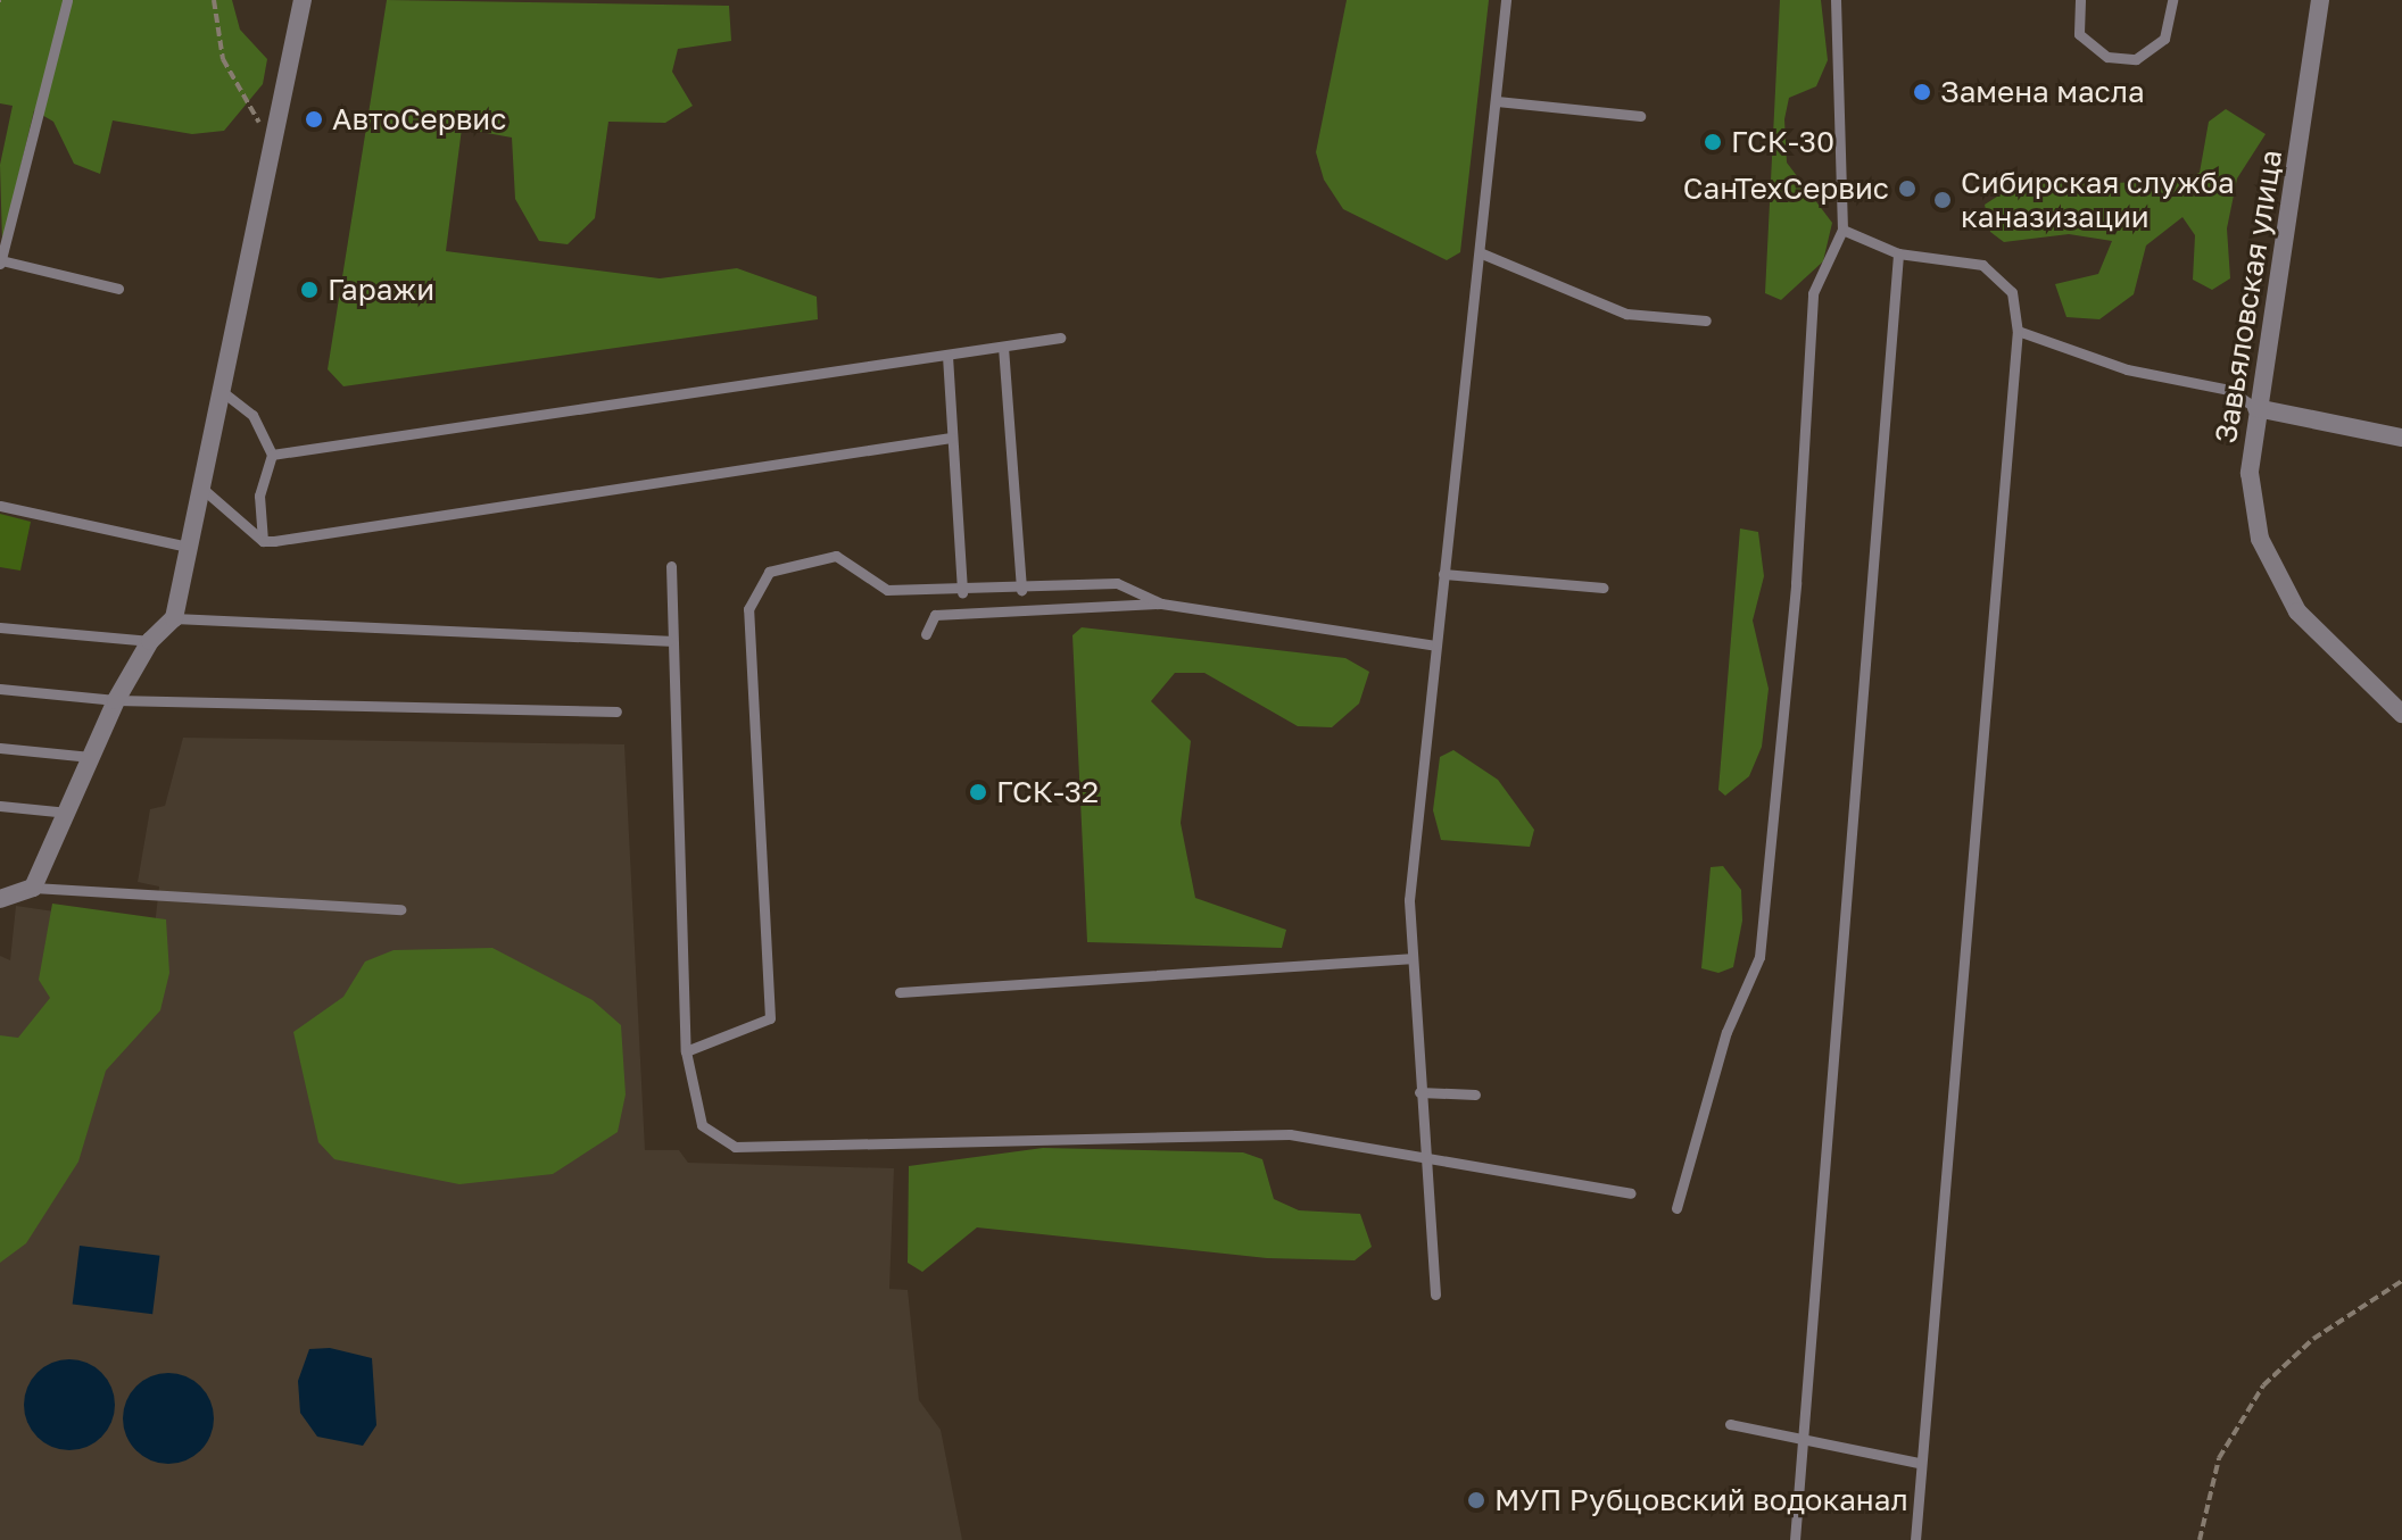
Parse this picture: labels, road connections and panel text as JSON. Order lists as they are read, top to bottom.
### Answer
{
  "streets": {
    "street": ["Завьяловская улица"]
  },
  "places": [
    "Замена масла",
    "АвтоСервис",
    "ГСК-30",
    "СанТехСервис",
    "Сибирская служба каназизации",
    "Гаражи",
    "ГСК-32",
    "МУП Рубцовский водоканал"
  ]
}
